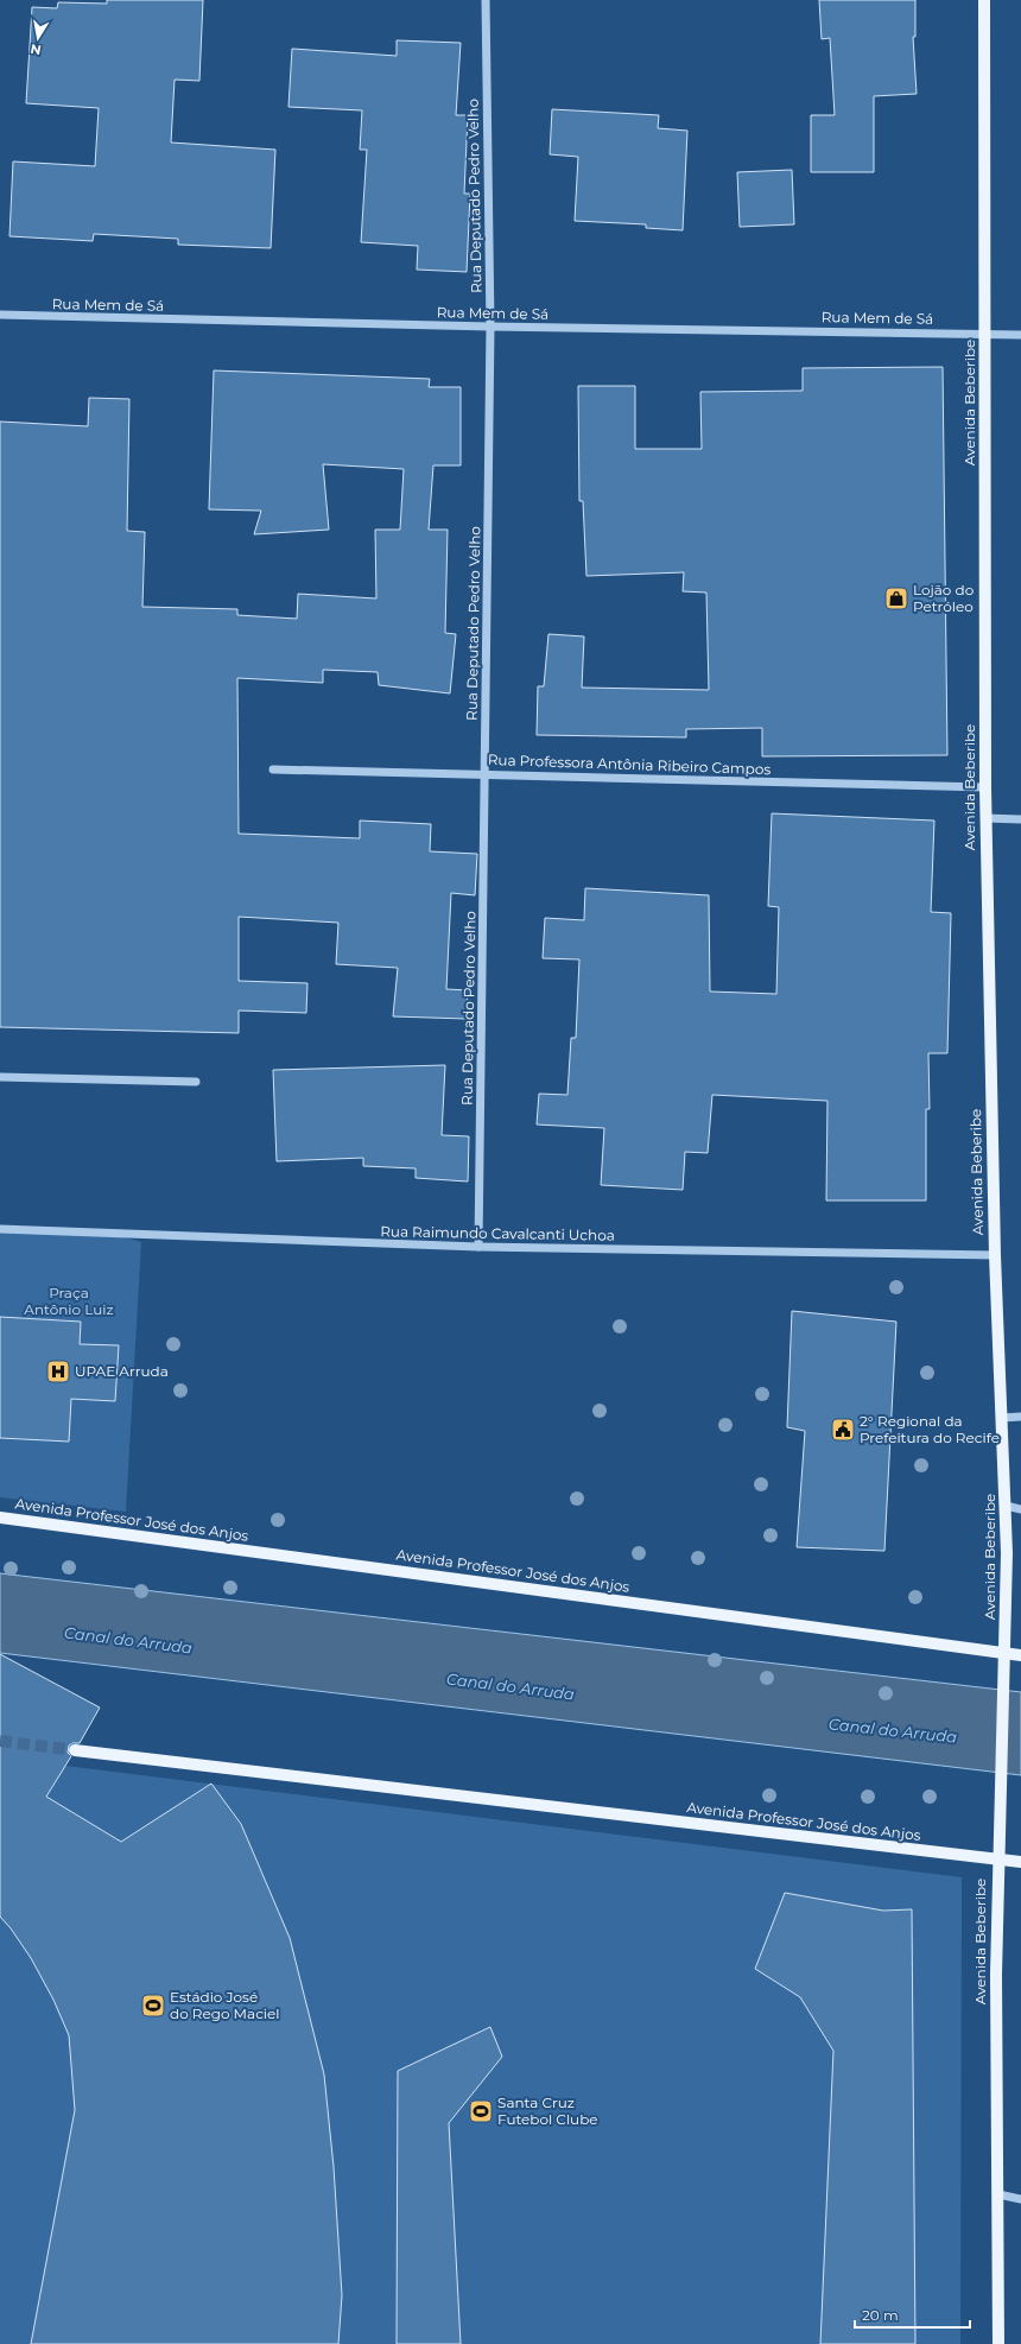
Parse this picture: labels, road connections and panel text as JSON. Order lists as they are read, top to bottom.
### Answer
{
  "streets": {
    "main road": ["Avenida Beberibe", "Avenida Professor José dos Anjos"],
    "street": [
      "Rua Deputado Pedro Velho",
      "Rua Mem de Sá",
      "Rua Professora Antônia Ribeiro Campos",
      "Rua Raimundo Cavalcanti Uchoa"
    ]
  },
  "crossings": [
    ["Rua Deputado Pedro Velho", "Rua Mem de Sá"],
    ["Rua Deputado Pedro Velho", "Rua Professora Antônia Ribeiro Campos"],
    ["Rua Deputado Pedro Velho", "Rua Raimundo Cavalcanti Uchoa"],
    ["Rua Mem de Sá", "Avenida Beberibe"],
    ["Avenida Beberibe", "Rua Professora Antônia Ribeiro Campos"],
    ["Avenida Beberibe", "Rua Raimundo Cavalcanti Uchoa"],
    ["Avenida Beberibe", "Avenida Professor José dos Anjos"]
  ],
  "water": ["Canal do Arruda"],
  "parks": ["Praça Antônio Luiz"],
  "places": {
    "shop": ["Lojão do Petróleo"],
    "hospital": ["UPAE Arruda"],
    "public building": ["2° Regional da Prefeitura do Recife"],
    "sports": ["Estádio José do Rego Maciel", "Santa Cruz Futebol Clube"]
  },
  "scale_bar": "20 m",
  "north": "bottom"
}
